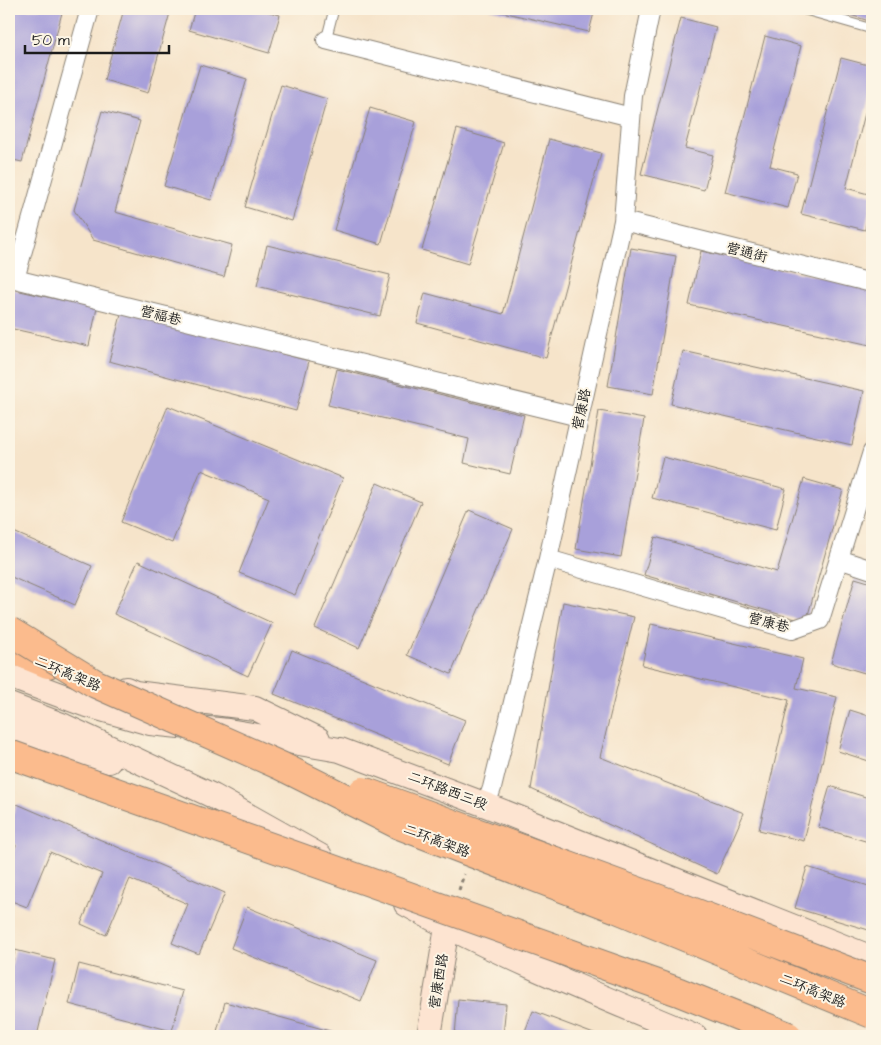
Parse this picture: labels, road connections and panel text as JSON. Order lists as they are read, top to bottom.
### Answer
{
  "streets": {
    "highway": ["二环高架路"],
    "main road": ["二环路西三段", "营康西路"],
    "street": [
      "营通街",
      "营福巷",
      "营康路",
      "营康巷"
    ]
  },
  "crossings": [
    ["营通街", "营康路"],
    ["营福巷", "营康路"],
    ["营康路", "营康巷"],
    ["营康路", "二环路西三段"],
    ["二环高架路", "二环路西三段"]
  ],
  "scale_bar": "50 m"
}
